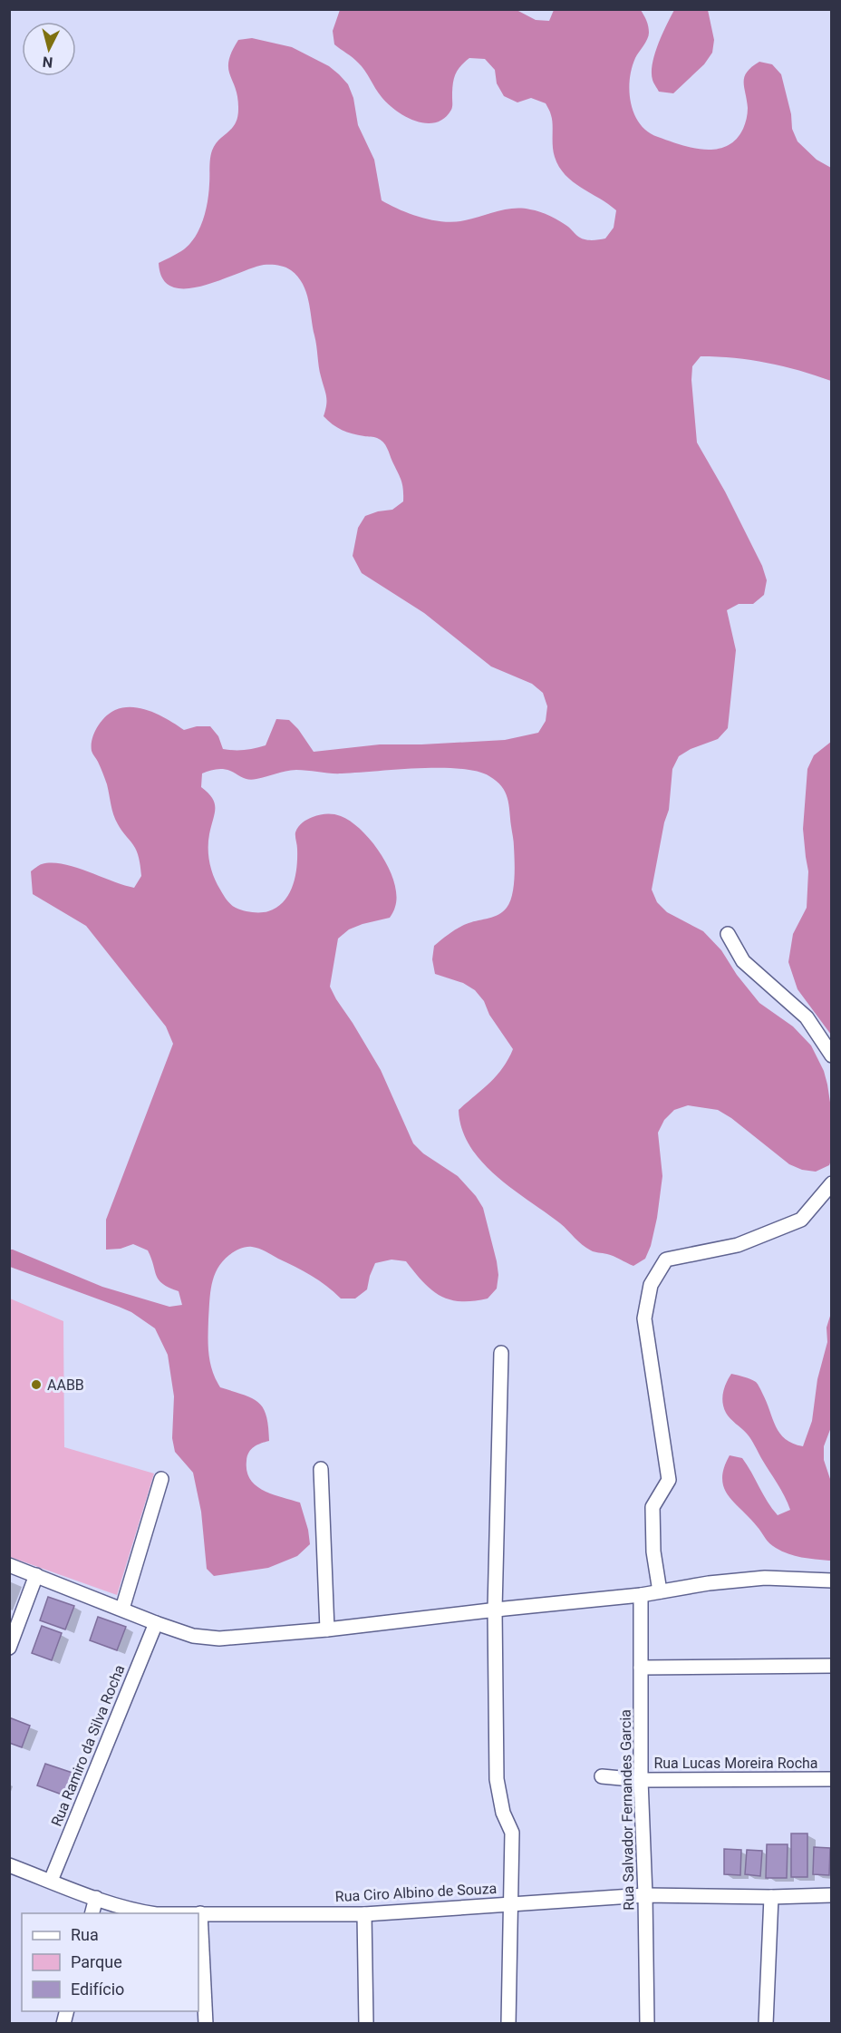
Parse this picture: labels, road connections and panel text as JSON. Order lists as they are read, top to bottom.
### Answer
{
  "streets": {
    "street": [
      "Rua Ramiro da Silva Rocha",
      "Rua Lucas Moreira Rocha",
      "Rua Salvador Fernandes Garcia",
      "Rua Ciro Albino de Souza"
    ]
  },
  "crossings": [
    ["Rua Ramiro da Silva Rocha", "Rua Ciro Albino de Souza"],
    ["Rua Lucas Moreira Rocha", "Rua Salvador Fernandes Garcia"],
    ["Rua Salvador Fernandes Garcia", "Rua Ciro Albino de Souza"]
  ],
  "places": ["AABB"],
  "legend": ["Rua", "Parque", "Edifício"],
  "north": "bottom"
}
